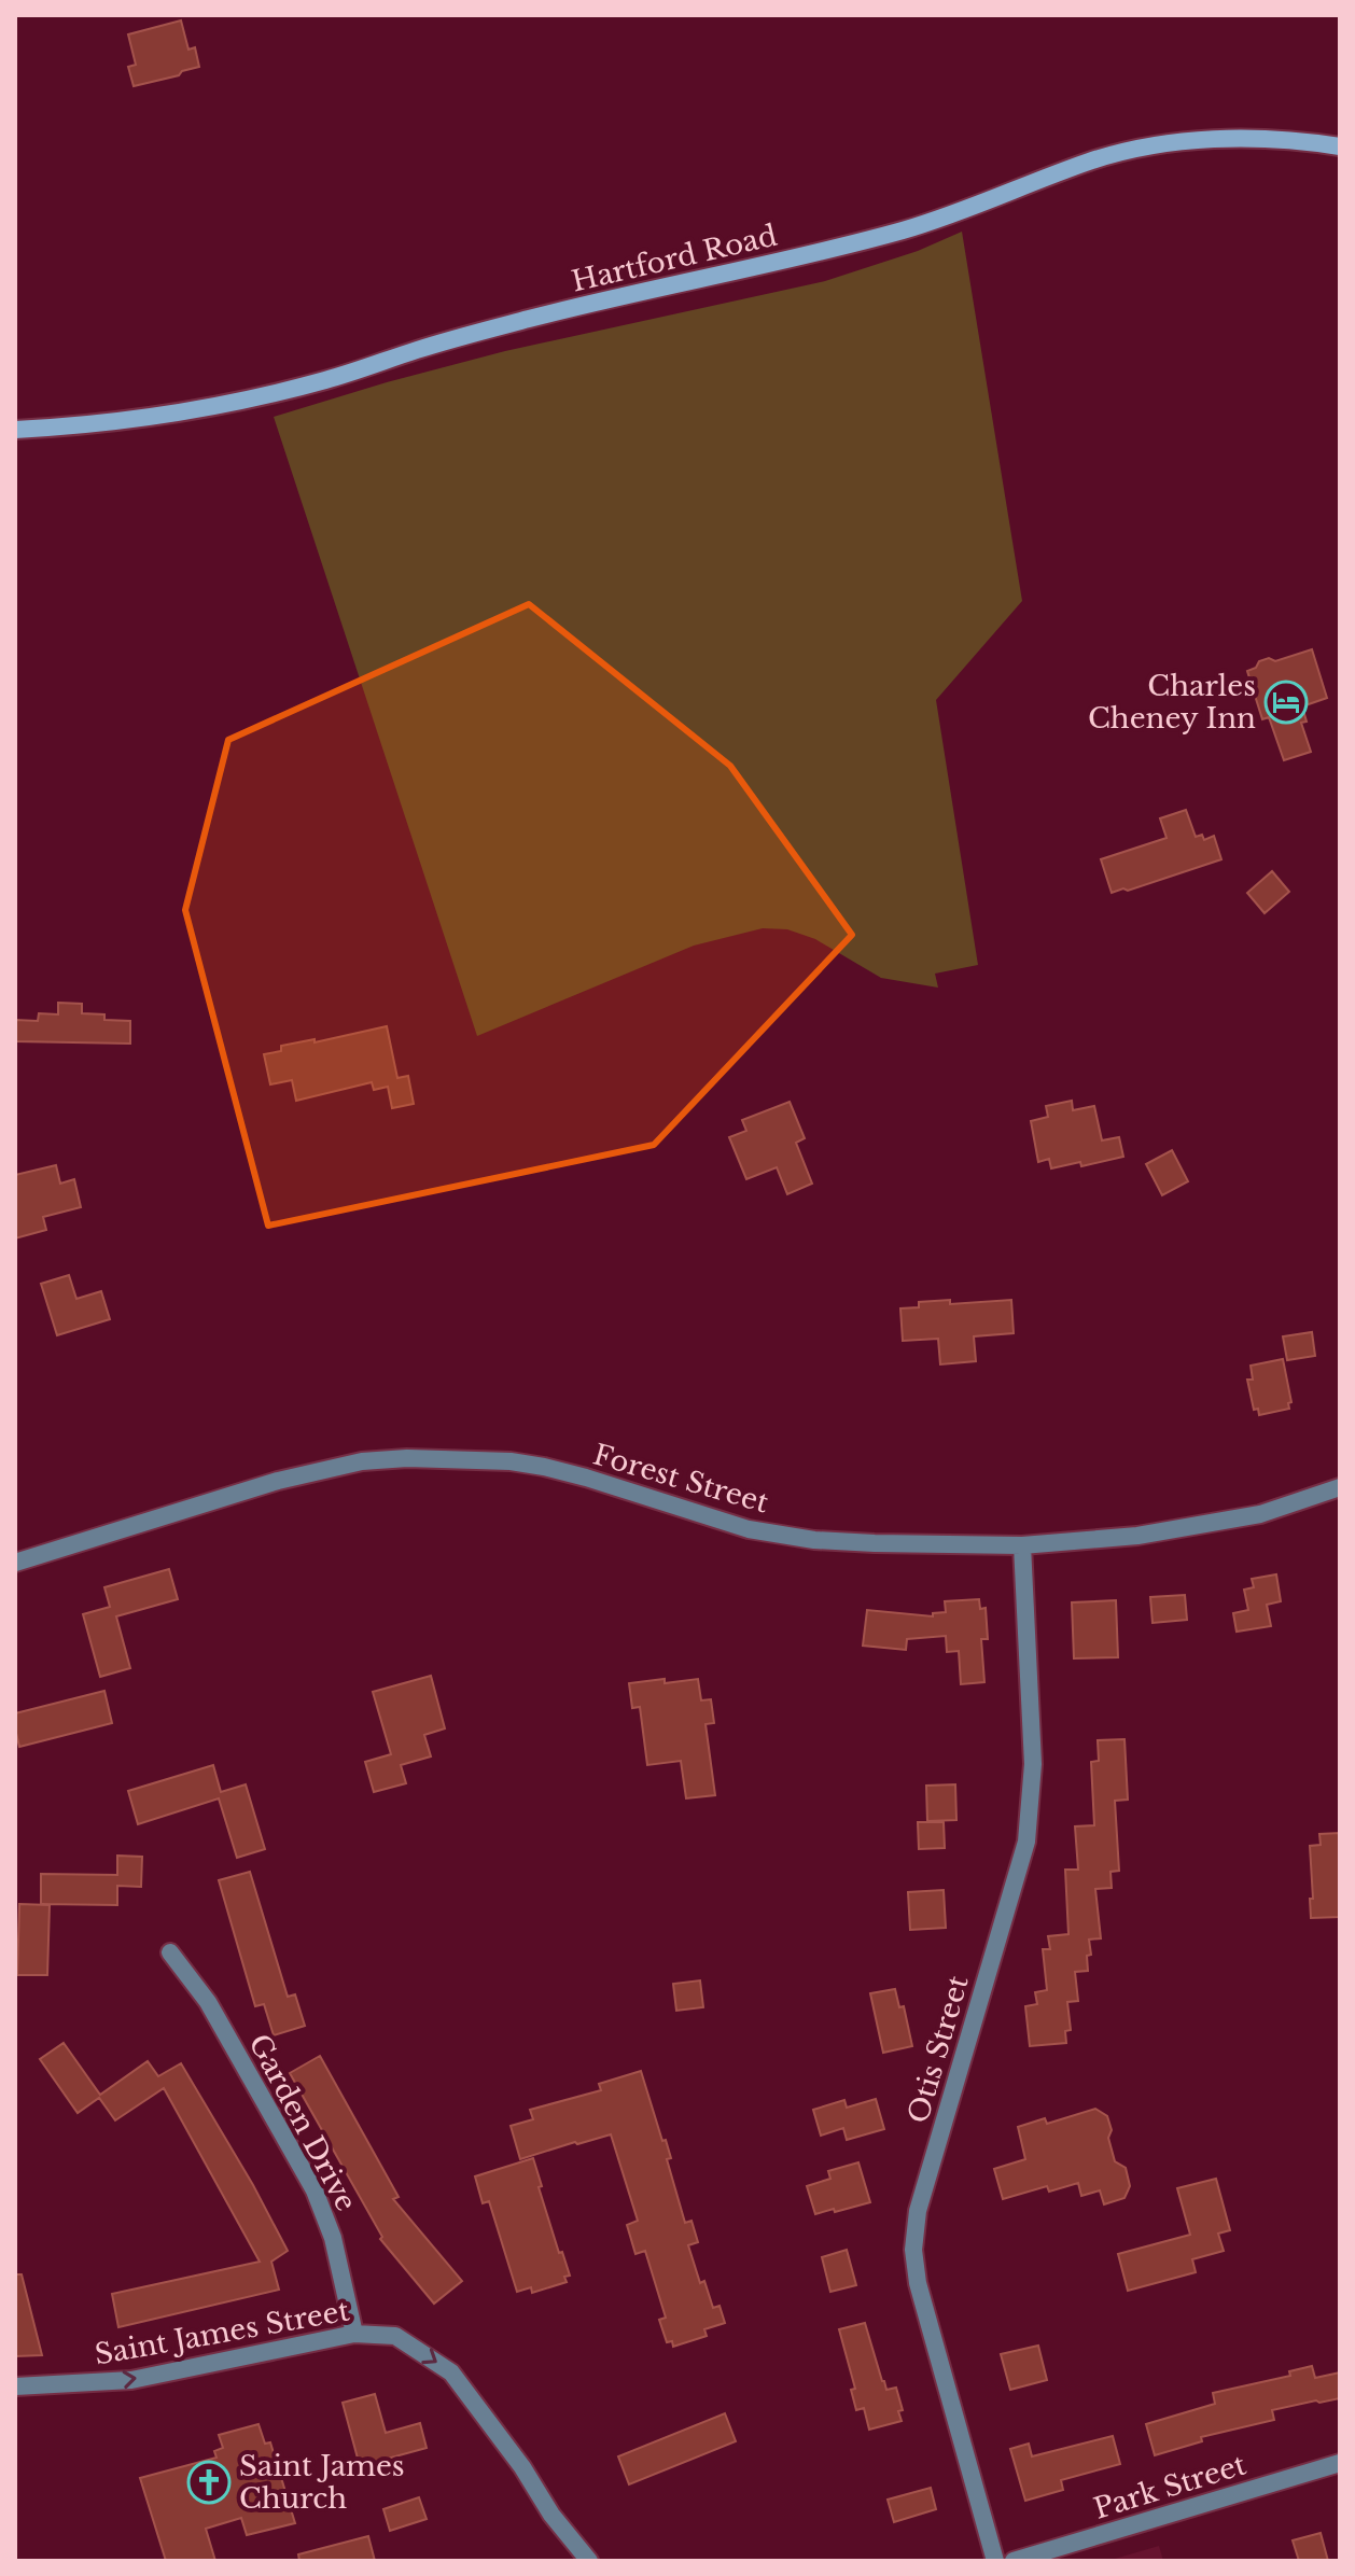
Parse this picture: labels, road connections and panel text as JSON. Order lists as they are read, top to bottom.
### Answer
{
  "streets": {
    "main road": ["Hartford Road"],
    "street": [
      "Forest Street",
      "Otis Street",
      "Garden Drive",
      "Saint James Street",
      "Park Street"
    ]
  },
  "crossings": [
    ["Forest Street", "Otis Street"],
    ["Garden Drive", "Saint James Street"]
  ],
  "one_way": ["Saint James Street"],
  "places": {
    "hotel": ["Charles Cheney Inn"],
    "church": ["Saint James Church"]
  }
}
